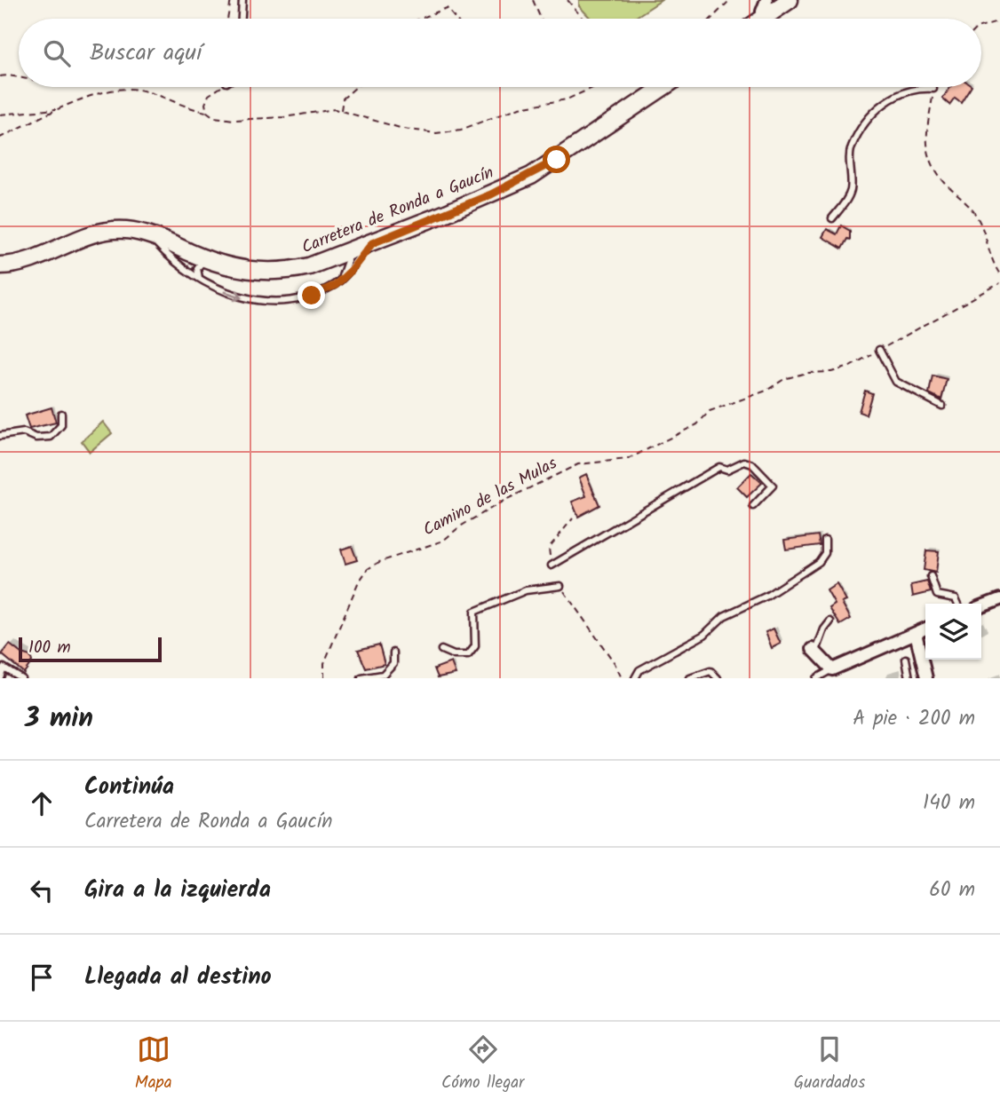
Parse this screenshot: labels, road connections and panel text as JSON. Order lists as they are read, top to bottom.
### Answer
{
  "streets": {
    "main road": ["Carretera de Ronda a Gaucín"],
    "path": ["Camino de las Mulas"]
  },
  "scale_bar": "100 m",
  "page": {
    "search": "Buscar aquí",
    "scale": "100 m",
    "heading": ["3 min", "A pie · 200 m"],
    "list": [
      ["Continúa", "Carretera de Ronda a Gaucín", "140 m"],
      ["Gira a la izquierda", "60 m"],
      "Llegada al destino"
    ],
    "nav": ["Mapa", "Cómo llegar", "Guardados"]
  }
}
